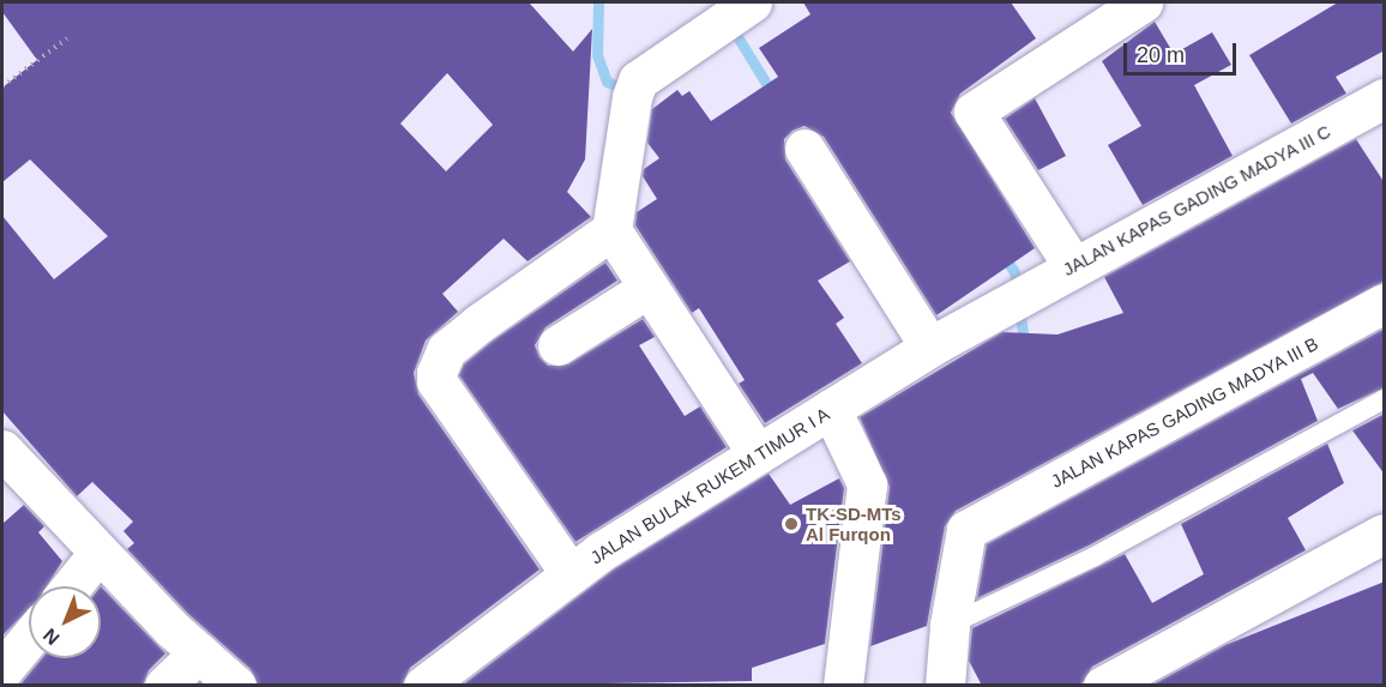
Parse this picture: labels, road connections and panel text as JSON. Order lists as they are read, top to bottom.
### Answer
{
  "streets": {
    "street": ["JALAN KAPAS GADING MADYA III C", "JALAN KAPAS GADING MADYA III B", "JALAN BULAK RUKEM TIMUR I A"]
  },
  "crossings": [
    ["JALAN KAPAS GADING MADYA III C", "JALAN BULAK RUKEM TIMUR I A"]
  ],
  "places": ["TK-SD-MTs Al Furqon"],
  "scale_bar": "20 m",
  "north": "bottom left"
}
